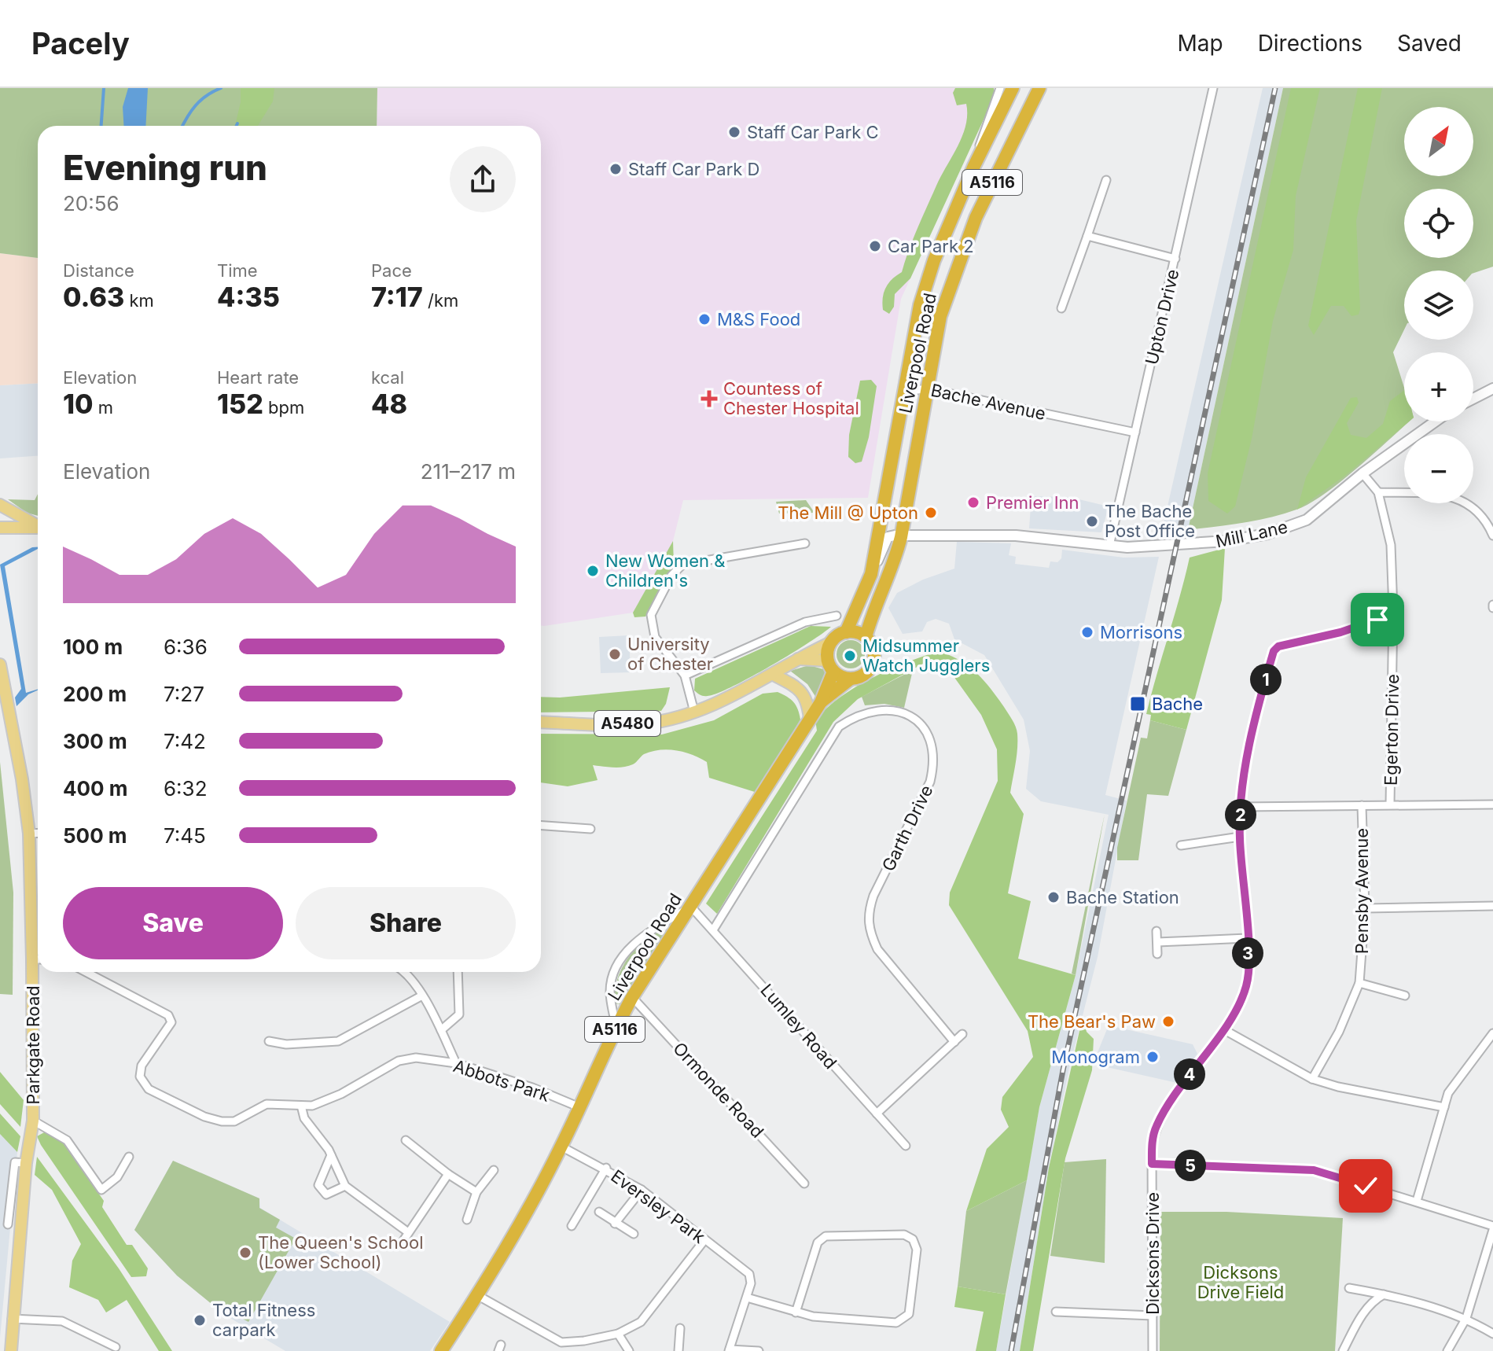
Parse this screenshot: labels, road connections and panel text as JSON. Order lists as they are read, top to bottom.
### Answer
{
  "streets": {
    "highway": ["A5116", "Liverpool Road"],
    "main road": ["A5480", "Parkgate Road"],
    "street": [
      "Upton Drive",
      "Bache Avenue",
      "Mill Lane",
      "Egerton Drive",
      "Garth Drive",
      "Pensby Avenue",
      "Lumley Road",
      "Abbots Park",
      "Ormonde Road",
      "Eversley Park",
      "Dicksons Drive"
    ]
  },
  "crossings": [
    ["A5116", "Liverpool Road"],
    ["A5116", "A5480"],
    ["Upton Drive", "Bache Avenue"],
    ["Upton Drive", "Mill Lane"],
    ["Liverpool Road", "Bache Avenue"],
    ["Liverpool Road", "Mill Lane"],
    ["Liverpool Road", "A5480"],
    ["Liverpool Road", "Lumley Road"],
    ["Liverpool Road", "Abbots Park"],
    ["Liverpool Road", "Ormonde Road"],
    ["Liverpool Road", "Eversley Park"],
    ["Mill Lane", "Egerton Drive"],
    ["Garth Drive", "Lumley Road"]
  ],
  "parks": ["Dicksons Drive Field"],
  "places": {
    "other": [
      "Staff Car Park C",
      "Staff Car Park D",
      "Car Park 2",
      "M&S Food",
      "Premier Inn",
      "The Mill @ Upton",
      "The Bache Post Office",
      "New Women & Children's",
      "Morrisons",
      "University of Chester",
      "Midsummer Watch Jugglers",
      "Bache Station",
      "The Bear's Paw",
      "Monogram",
      "The Queen's School (Lower School)",
      "Total Fitness carpark"
    ],
    "health": ["Countess of Chester Hospital"],
    "transit": ["Bache"]
  },
  "north": "top right",
  "page": {
    "header": "Pacely",
    "nav": ["Map", "Directions", "Saved"],
    "map_buttons": ["+", "−"],
    "heading": ["Evening run", "20:56"],
    "stats": [
      ["Distance", "0.63 km"],
      ["Time", "4:35"],
      ["Pace", "7:17 /km"],
      ["Elevation", "10 m"],
      ["Heart rate", "152 bpm"],
      ["kcal", "48"]
    ],
    "chart": ["Elevation", "211–217 m"],
    "list": [
      {
        "name": "100 m",
        "note": "6:36"
      },
      {
        "name": "200 m",
        "note": "7:27"
      },
      {
        "name": "300 m",
        "note": "7:42"
      },
      {
        "name": "400 m",
        "note": "6:32"
      },
      {
        "name": "500 m",
        "note": "7:45"
      }
    ],
    "pins": [
      "1",
      "2",
      "3",
      "4",
      "5"
    ],
    "buttons": ["Save", "Share"]
  }
}
